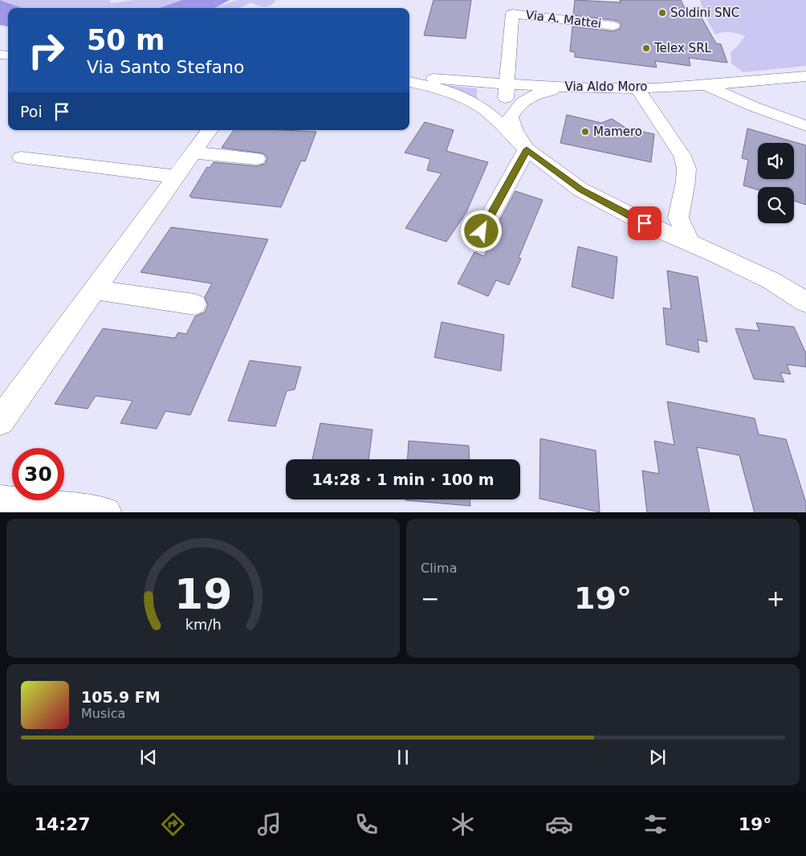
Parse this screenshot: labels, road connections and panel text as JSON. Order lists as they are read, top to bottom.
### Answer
{
  "streets": {
    "street": ["Via A. Mattei", "Via Aldo Moro"]
  },
  "crossings": [
    ["Via A. Mattei", "Via Aldo Moro"]
  ],
  "places": ["Soldini SNC", "Telex SRL", "Mamero"],
  "page": {
    "turn": ["50 m", "Via Santo Stefano"],
    "then": "Poi",
    "limit": "30",
    "trip": "14:28 · 1 min · 100 m",
    "tile": "Clima",
    "heat": ["−", "19°", "+"],
    "song": ["105.9 FM", "Musica"],
    "tabs": ["14:27", "19°"],
    "gauge": ["19", "km/h"]
  }
}
